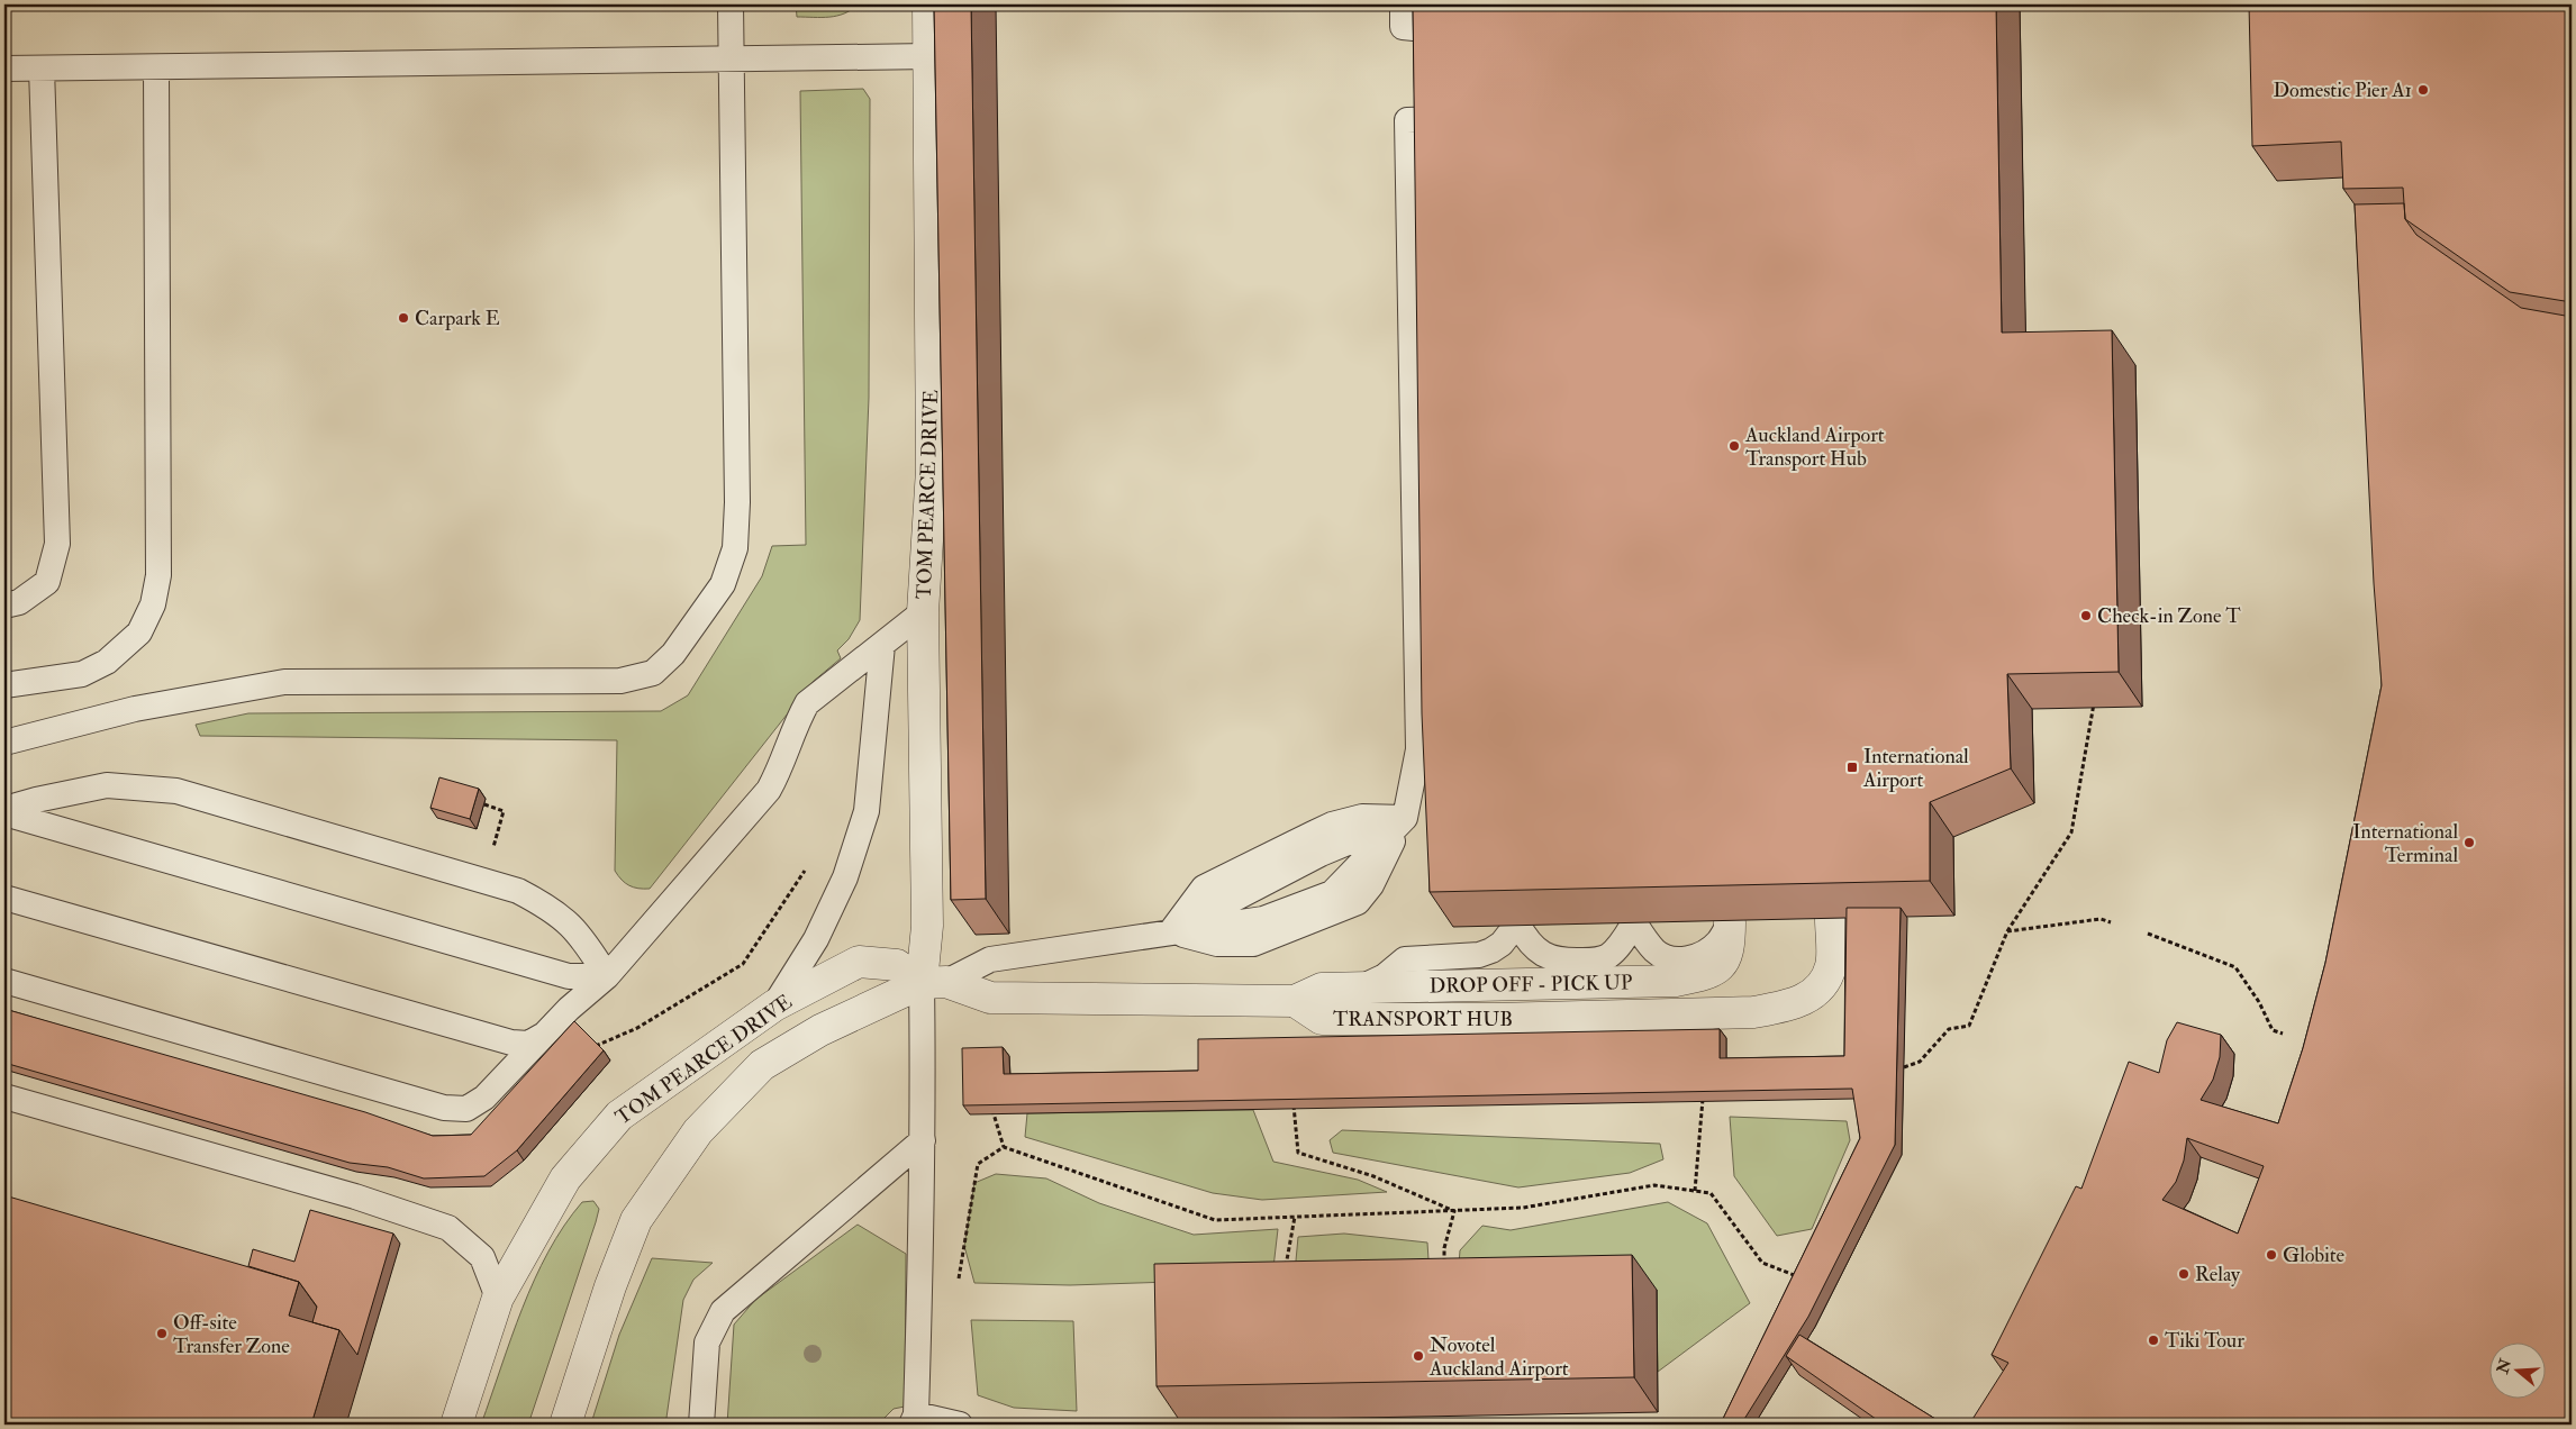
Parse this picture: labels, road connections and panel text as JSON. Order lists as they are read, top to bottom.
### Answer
{
  "streets": {
    "street": ["TOM PEARCE DRIVE", "DROP OFF - PICK UP", "TRANSPORT HUB"]
  },
  "crossings": [
    ["DROP OFF - PICK UP", "TRANSPORT HUB"]
  ],
  "places": {
    "other": [
      "Domestic Pier A1",
      "Carpark E",
      "Auckland Airport Transport Hub",
      "Check-in Zone T",
      "International Terminal",
      "Globite",
      "Relay",
      "Off-site Transfer Zone",
      "Tiki Tour",
      "Novotel Auckland Airport"
    ],
    "transit": ["International Airport"]
  },
  "north": "left"
}
